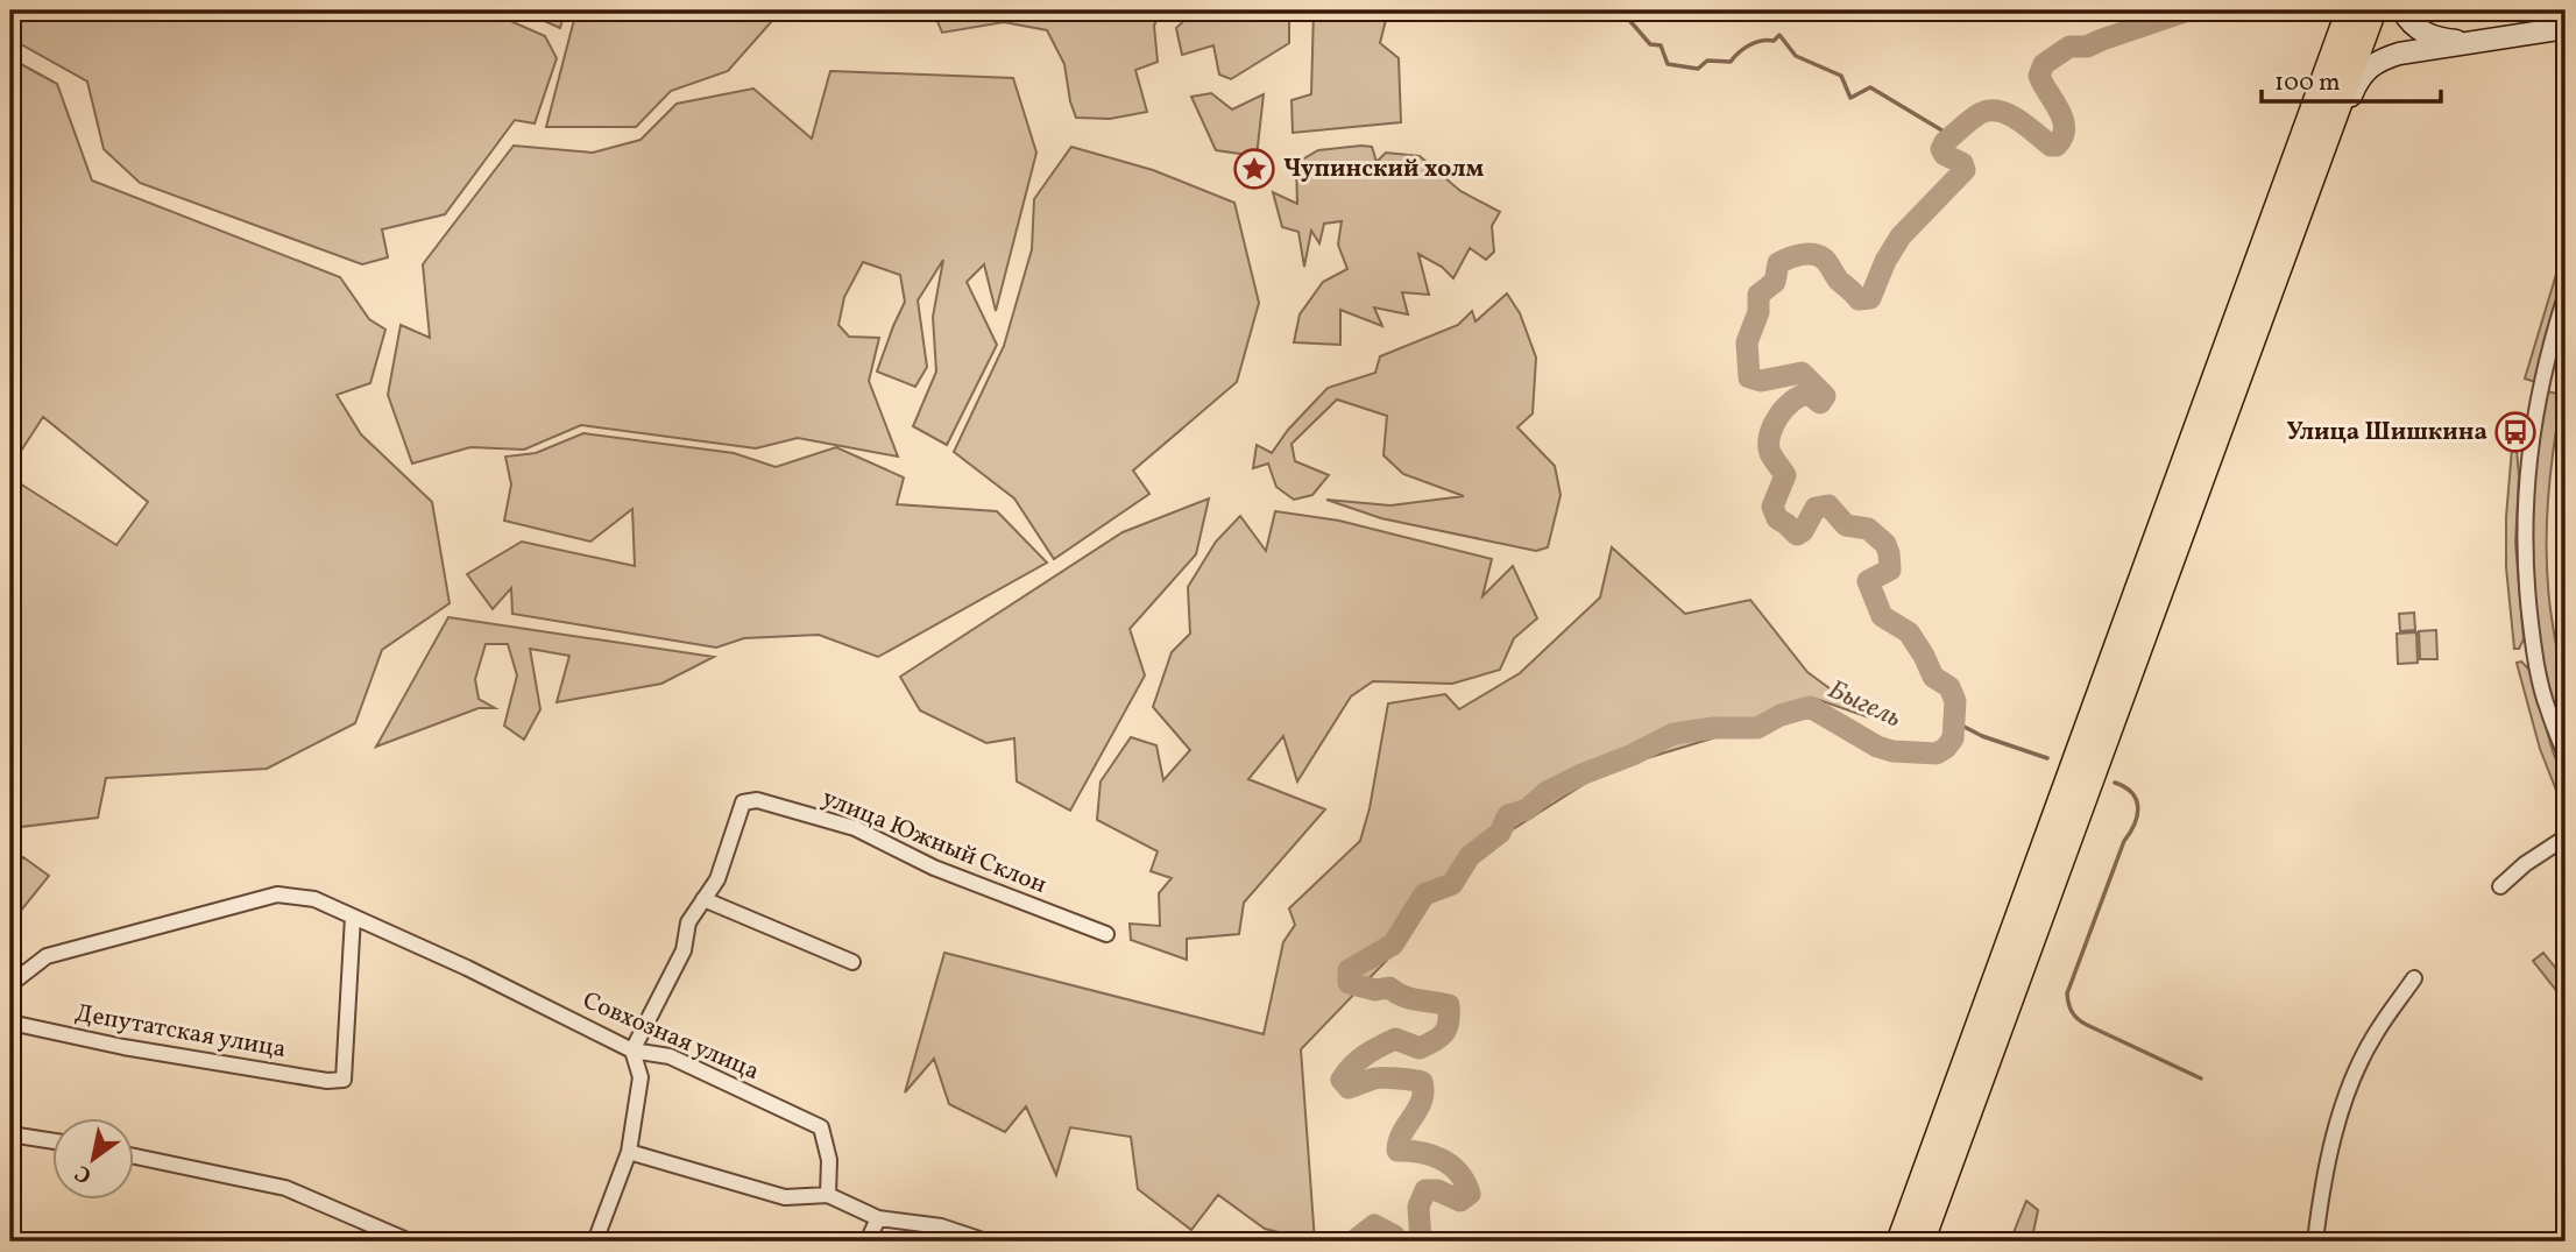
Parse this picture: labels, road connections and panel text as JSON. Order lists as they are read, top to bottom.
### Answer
{
  "streets": {
    "street": ["улица Южный Склон", "Депутатская улица", "Совхозная улица"]
  },
  "crossings": [
    ["Депутатская улица", "Совхозная улица"]
  ],
  "water": ["Быгель"],
  "places": {
    "place": ["Чупинский холм"],
    "bus stop": ["Улица Шишкина"]
  },
  "scale_bar": "100 m",
  "north": "bottom left"
}
